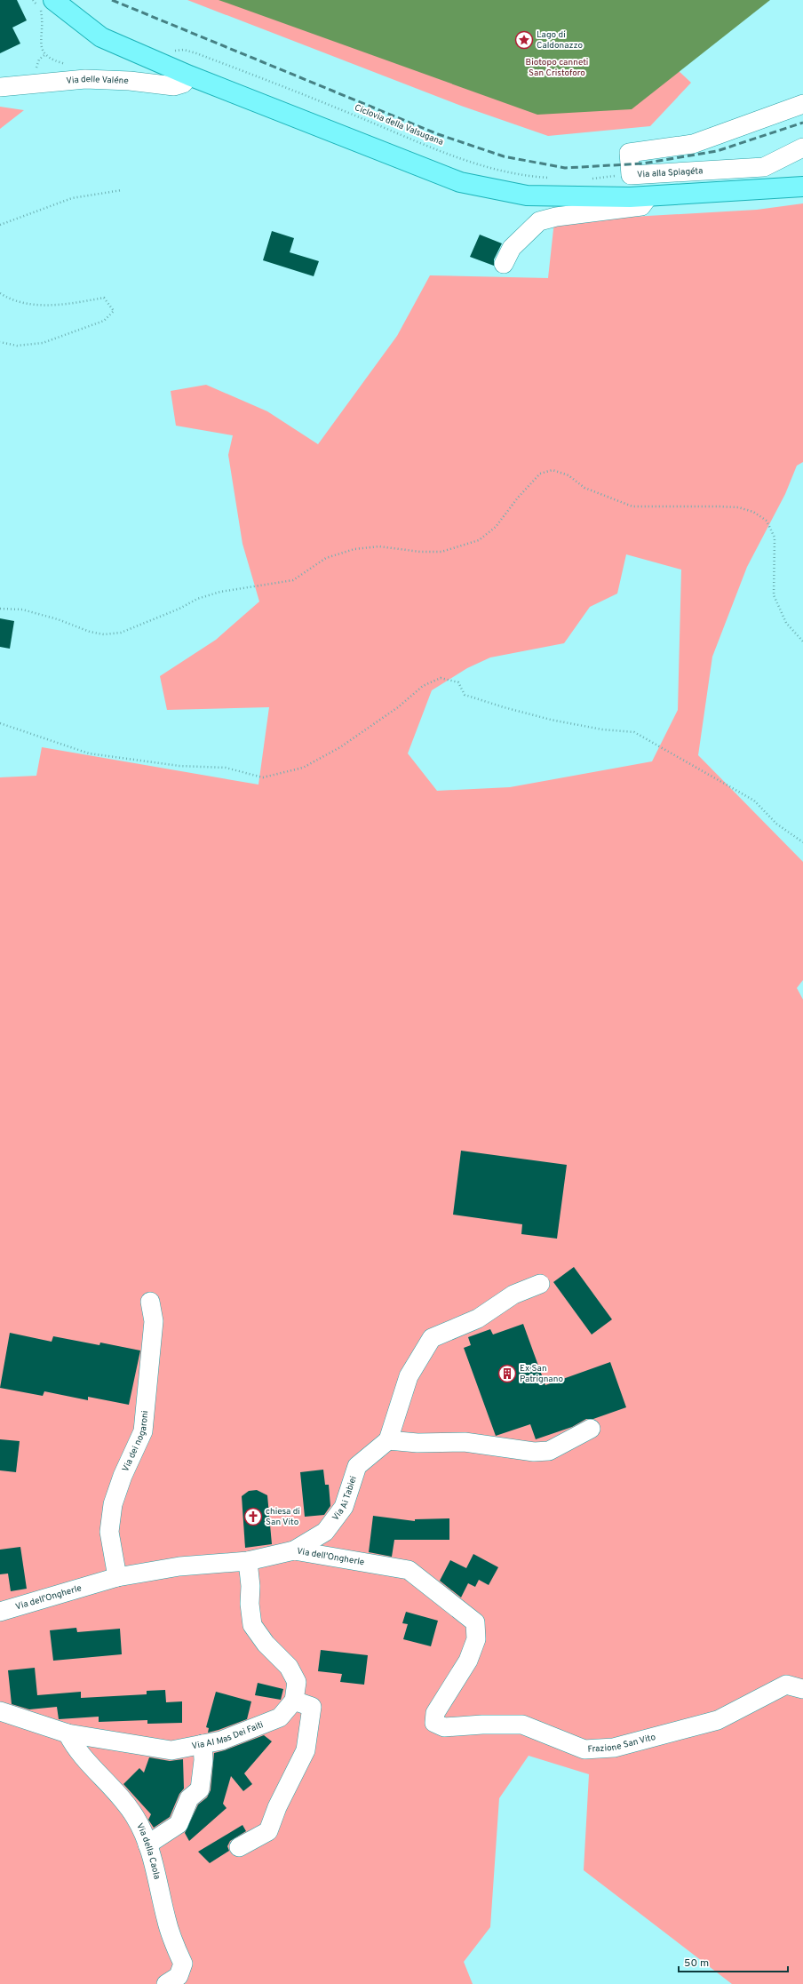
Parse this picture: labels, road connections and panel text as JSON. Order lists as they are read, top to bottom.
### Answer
{
  "streets": {
    "street": [
      "Via delle Valéne",
      "Via alla Spiagéta",
      "Via dei nogaroni",
      "Via Ai Tabiei",
      "Via dell'Ongherle",
      "Via Al Mas Dei Faiti",
      "Frazione San Vito",
      "Via della Caola"
    ],
    "path": ["Ciclovia della Valsugana"]
  },
  "crossings": [
    ["Via dei nogaroni", "Via dell'Ongherle"],
    ["Via Ai Tabiei", "Via dell'Ongherle"],
    ["Via dell'Ongherle", "Frazione San Vito"],
    ["Via Al Mas Dei Faiti", "Via della Caola"]
  ],
  "parks": ["Biotopo canneti San Cristoforo"],
  "places": {
    "place": ["Lago di Caldonazzo"],
    "building": ["Ex San Patrignano"],
    "church": ["chiesa di San Vito"]
  },
  "scale_bar": "50 m"
}
